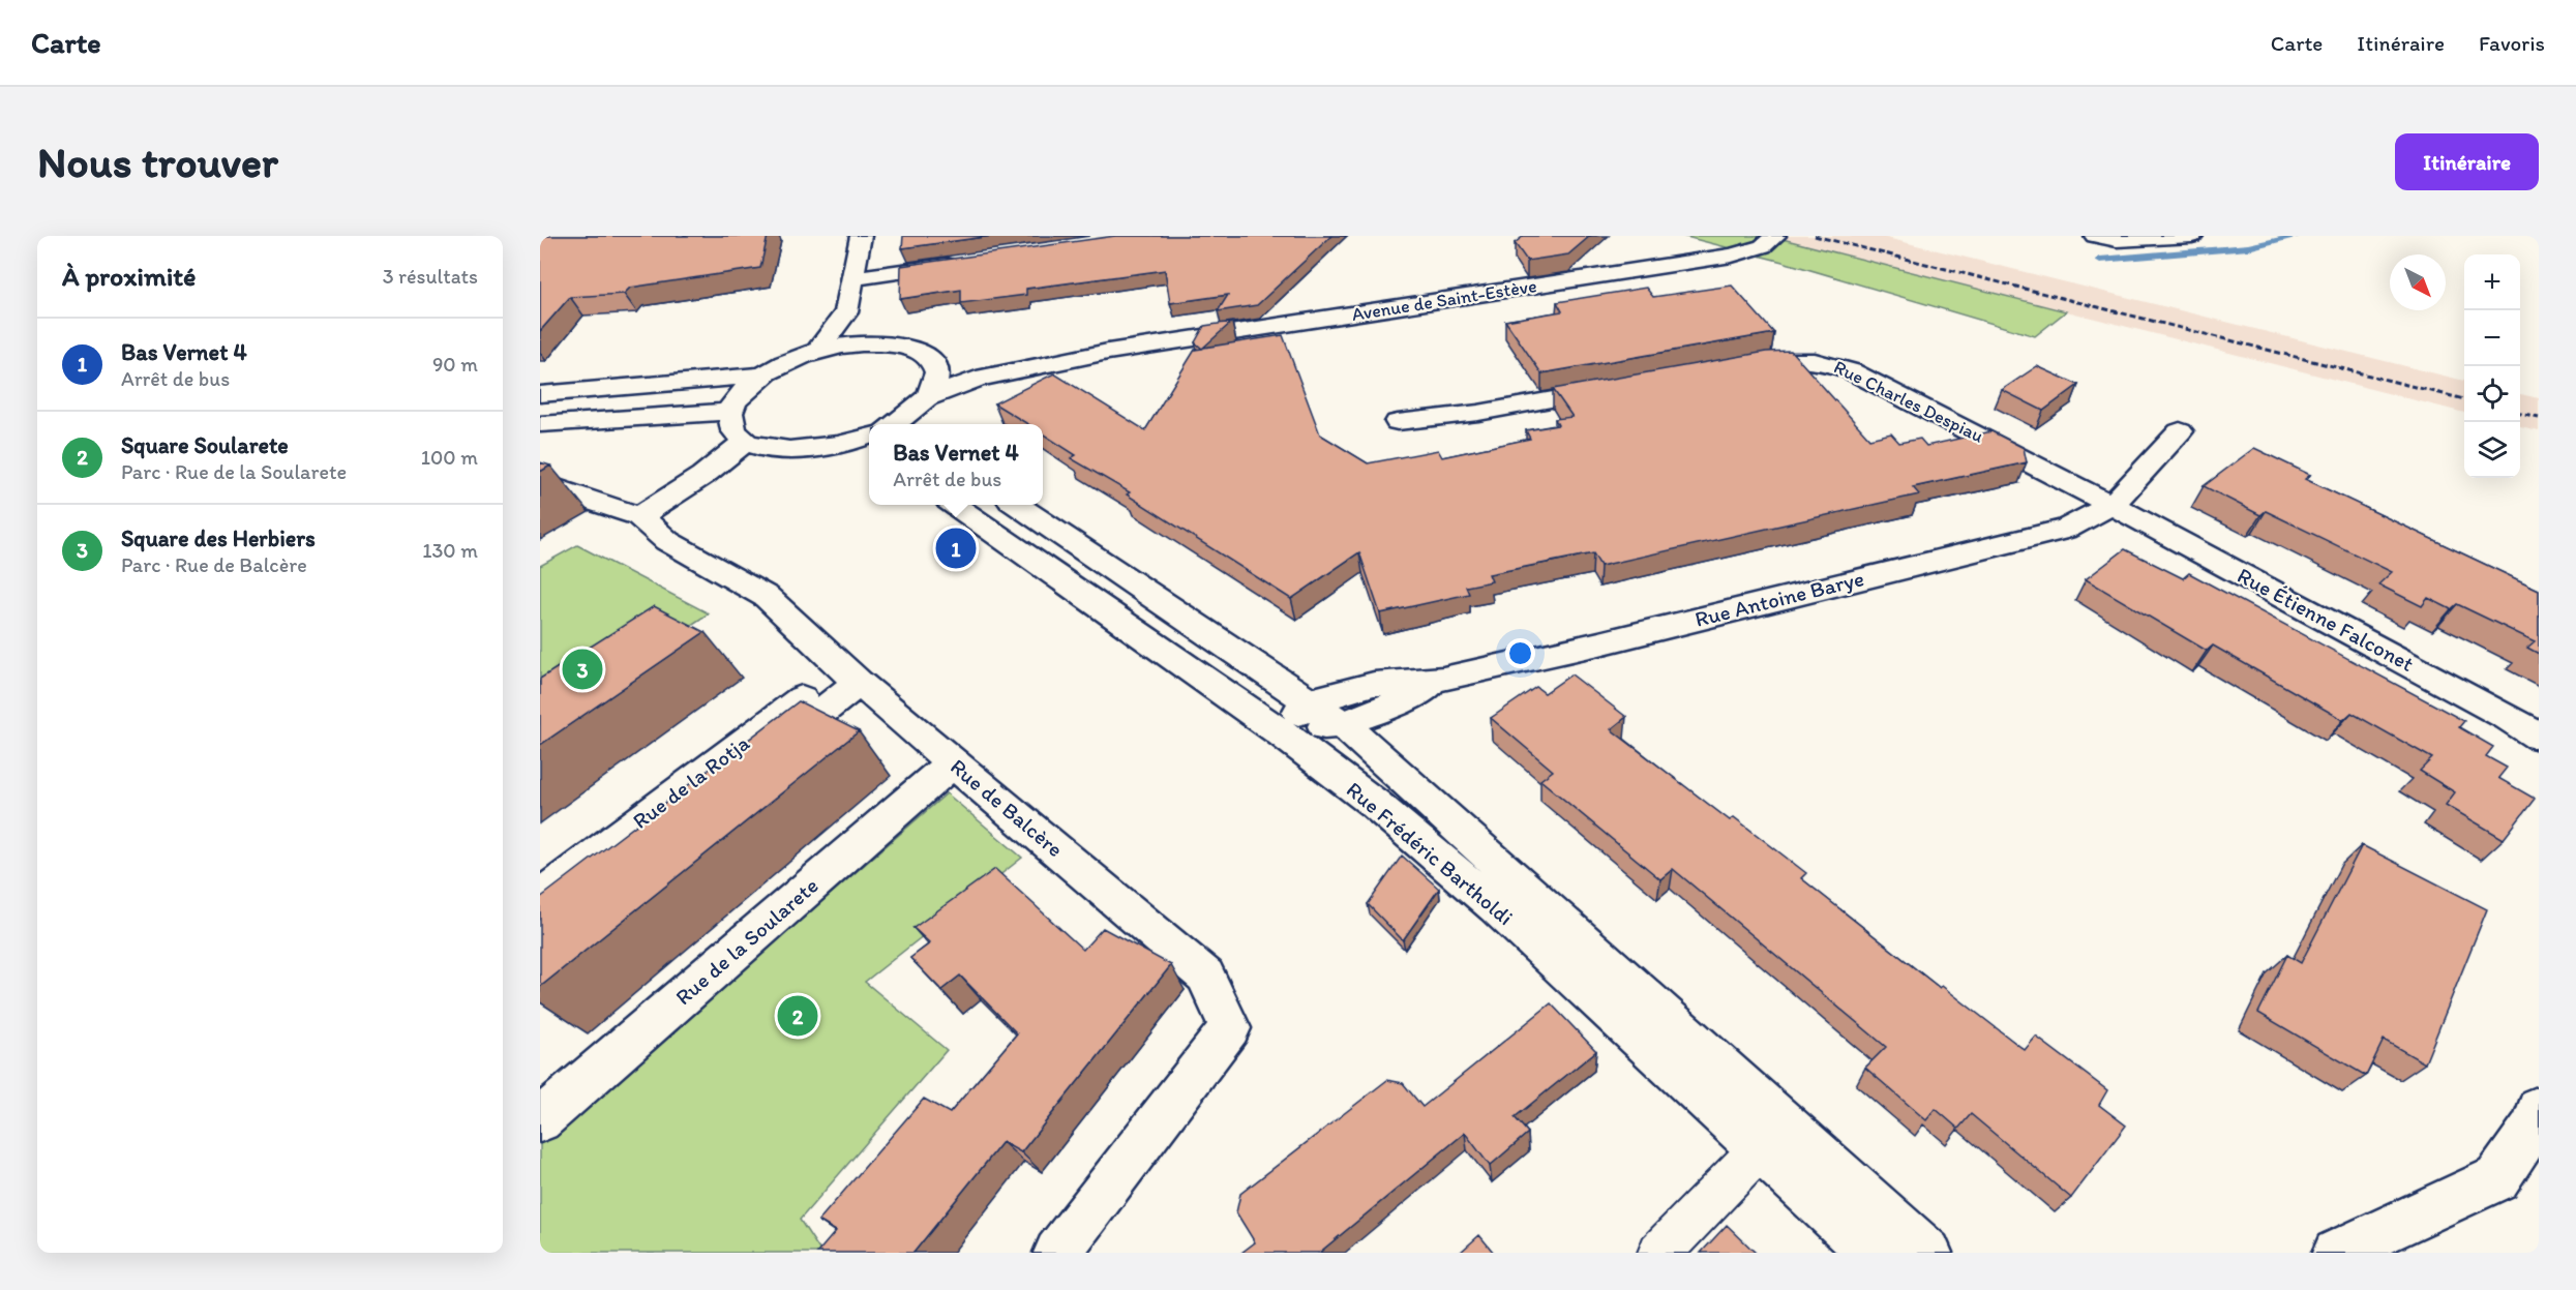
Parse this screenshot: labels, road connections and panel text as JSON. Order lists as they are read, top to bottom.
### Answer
{
  "streets": {
    "street": [
      "Avenue de Saint-Estève",
      "Rue Charles Despiau",
      "Rue Antoine Barye",
      "Rue Étienne Falconet",
      "Rue de la Rotja",
      "Rue de Balcère",
      "Rue Frédéric Bartholdi",
      "Rue de la Soularete"
    ]
  },
  "crossings": [
    ["Rue Charles Despiau", "Rue Antoine Barye"],
    ["Rue Charles Despiau", "Rue Étienne Falconet"],
    ["Rue Antoine Barye", "Rue Étienne Falconet"],
    ["Rue Antoine Barye", "Rue Frédéric Bartholdi"],
    ["Rue de la Rotja", "Rue de Balcère"],
    ["Rue de Balcère", "Rue de la Soularete"]
  ],
  "north": "bottom right",
  "page": {
    "header": "Carte",
    "nav": ["Carte", "Itinéraire", "Favoris"],
    "buttons": "Itinéraire",
    "title": "Nous trouver",
    "heading": ["À proximité", "3 résultats"],
    "map_buttons": ["+", "−"],
    "list": [
      {
        "mark": "1",
        "name": "Bas Vernet 4",
        "note": "Arrêt de bus",
        "value": "90 m"
      },
      {
        "mark": "2",
        "name": "Square Soularete",
        "note": "Parc · Rue de la Soularete",
        "value": "100 m"
      },
      {
        "mark": "3",
        "name": "Square des Herbiers",
        "note": "Parc · Rue de Balcère",
        "value": "130 m"
      }
    ],
    "popup": ["Bas Vernet 4", "Arrêt de bus"],
    "pins": ["1", "3", "2"]
  }
}
